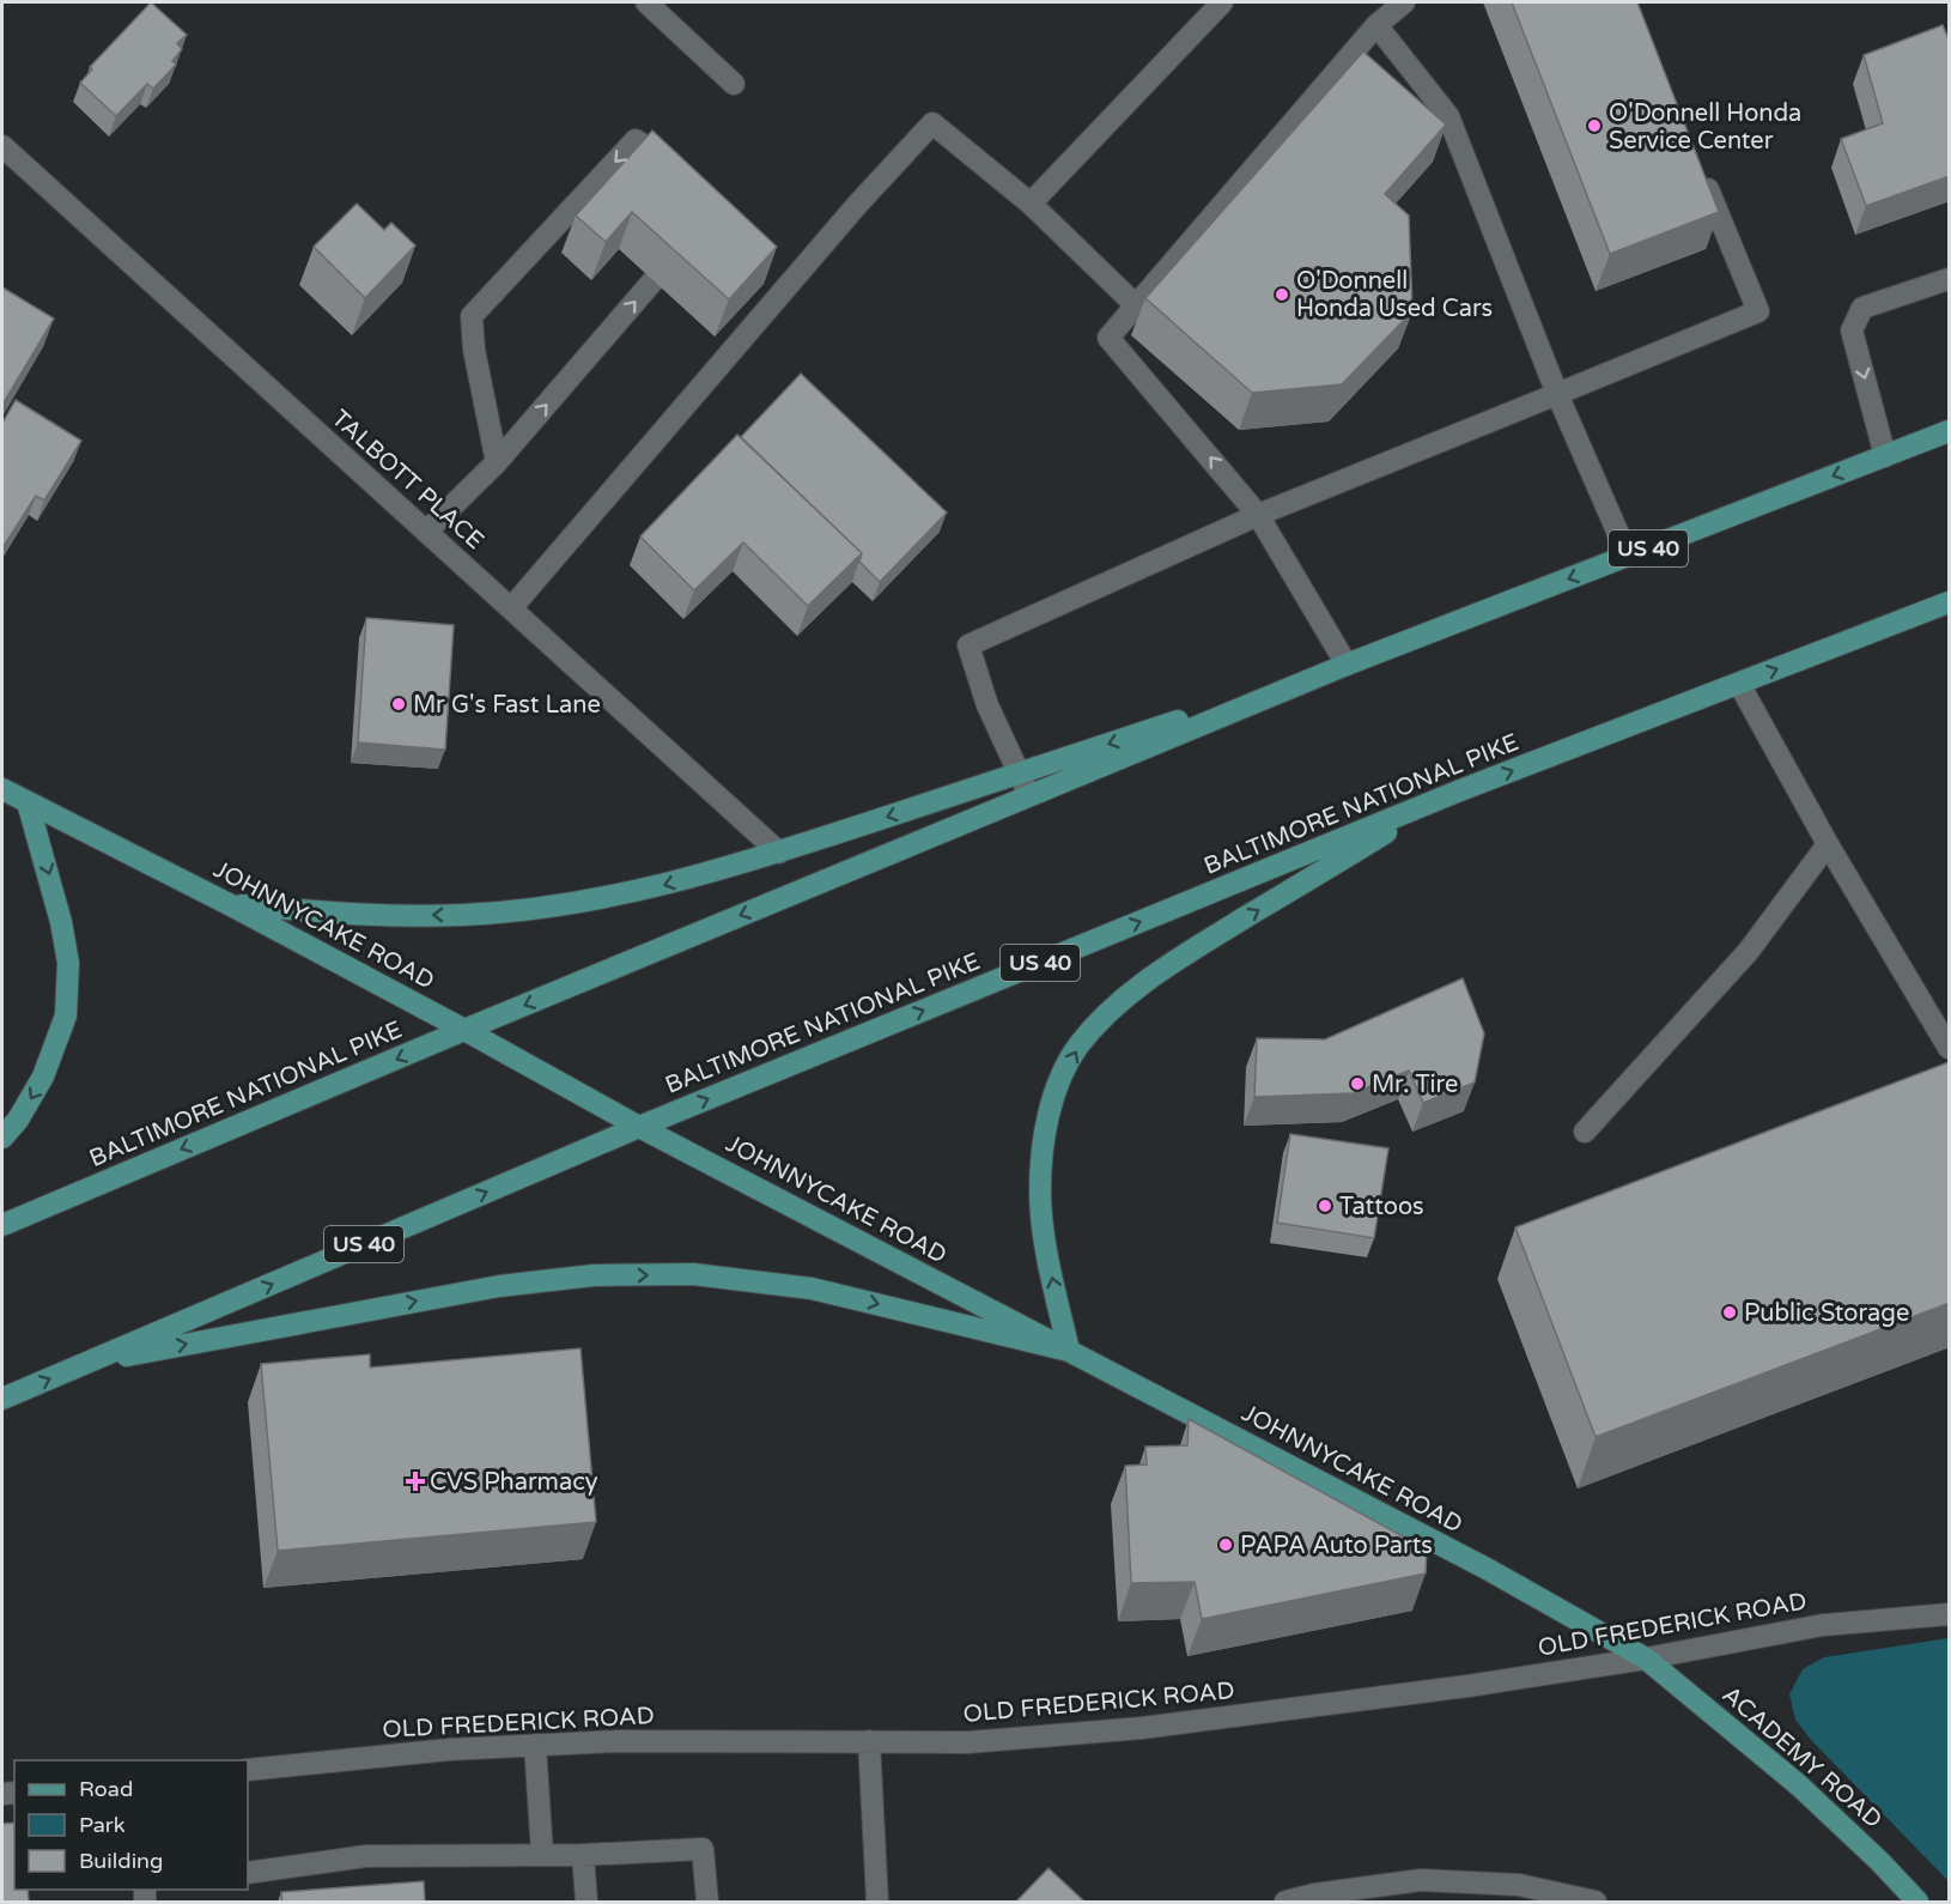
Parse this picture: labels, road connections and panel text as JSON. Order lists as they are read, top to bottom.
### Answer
{
  "streets": {
    "main road": [
      "US 40",
      "BALTIMORE NATIONAL PIKE",
      "JOHNNYCAKE ROAD",
      "ACADEMY ROAD"
    ],
    "street": ["TALBOTT PLACE", "OLD FREDERICK ROAD"]
  },
  "crossings": [
    ["BALTIMORE NATIONAL PIKE", "JOHNNYCAKE ROAD"],
    ["JOHNNYCAKE ROAD", "OLD FREDERICK ROAD"],
    ["JOHNNYCAKE ROAD", "ACADEMY ROAD"],
    ["OLD FREDERICK ROAD", "ACADEMY ROAD"]
  ],
  "places": {
    "other": [
      "O'Donnell Honda Service Center",
      "O'Donnell Honda Used Cars",
      "Mr G's Fast Lane",
      "Mr. Tire",
      "Tattoos",
      "Public Storage",
      "PAPA Auto Parts"
    ],
    "health": ["CVS Pharmacy"]
  },
  "legend": ["Road", "Park", "Building"]
}
